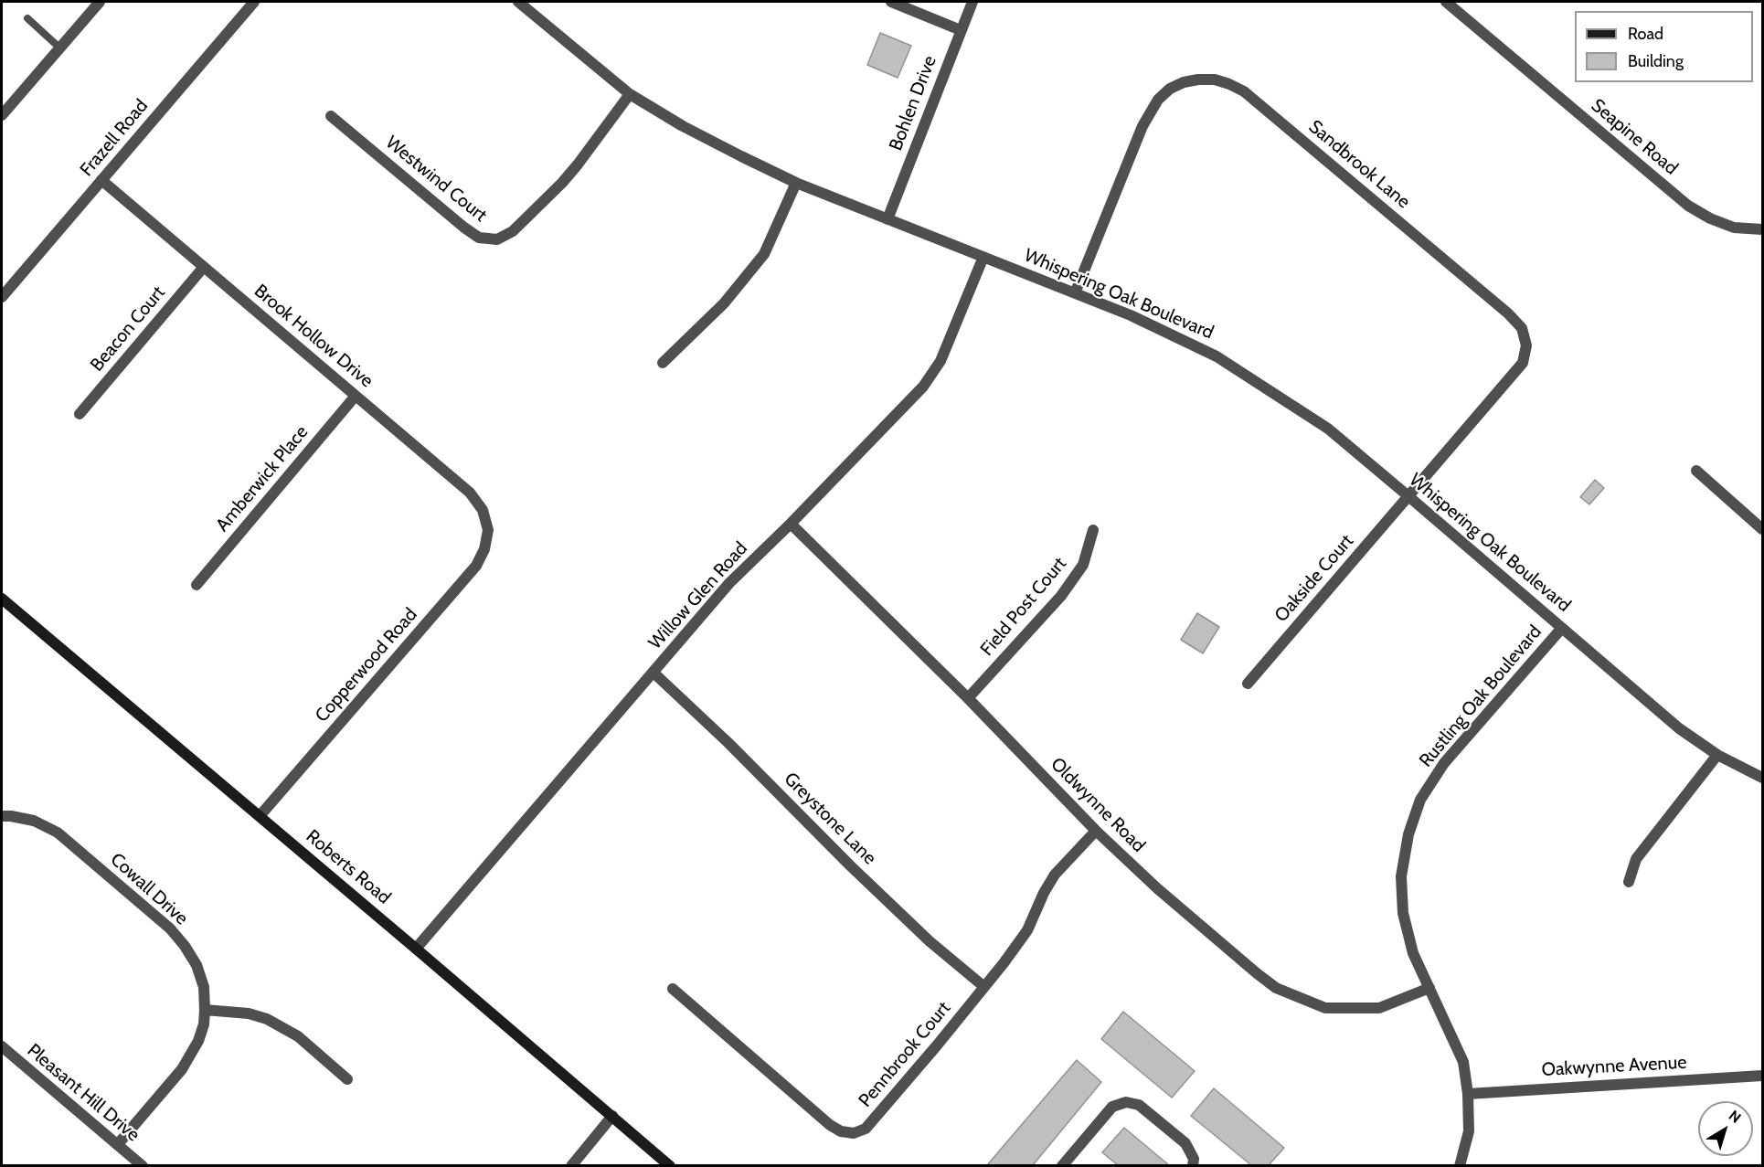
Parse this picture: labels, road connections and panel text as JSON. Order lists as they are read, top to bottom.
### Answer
{
  "streets": {
    "main road": ["Roberts Road"],
    "street": [
      "Bohlen Drive",
      "Seapine Road",
      "Frazell Road",
      "Sandbrook Lane",
      "Westwind Court",
      "Whispering Oak Boulevard",
      "Beacon Court",
      "Brook Hollow Drive",
      "Amberwick Place",
      "Oakside Court",
      "Willow Glen Road",
      "Field Post Court",
      "Copperwood Road",
      "Rustling Oak Boulevard",
      "Oldwynne Road",
      "Greystone Lane",
      "Cowall Drive",
      "Pennbrook Court",
      "Oakwynne Avenue",
      "Pleasant Hill Drive"
    ]
  },
  "crossings": [
    ["Bohlen Drive", "Whispering Oak Boulevard"],
    ["Frazell Road", "Brook Hollow Drive"],
    ["Sandbrook Lane", "Whispering Oak Boulevard"],
    ["Sandbrook Lane", "Oakside Court"],
    ["Westwind Court", "Whispering Oak Boulevard"],
    ["Whispering Oak Boulevard", "Oakside Court"],
    ["Whispering Oak Boulevard", "Willow Glen Road"],
    ["Whispering Oak Boulevard", "Rustling Oak Boulevard"],
    ["Beacon Court", "Brook Hollow Drive"],
    ["Brook Hollow Drive", "Amberwick Place"],
    ["Brook Hollow Drive", "Copperwood Road"],
    ["Willow Glen Road", "Oldwynne Road"],
    ["Willow Glen Road", "Greystone Lane"],
    ["Willow Glen Road", "Roberts Road"],
    ["Field Post Court", "Oldwynne Road"],
    ["Copperwood Road", "Roberts Road"],
    ["Rustling Oak Boulevard", "Oldwynne Road"],
    ["Rustling Oak Boulevard", "Oakwynne Avenue"],
    ["Oldwynne Road", "Pennbrook Court"],
    ["Greystone Lane", "Pennbrook Court"],
    ["Cowall Drive", "Pleasant Hill Drive"]
  ],
  "legend": ["Road", "Building"],
  "north": "top right"
}
